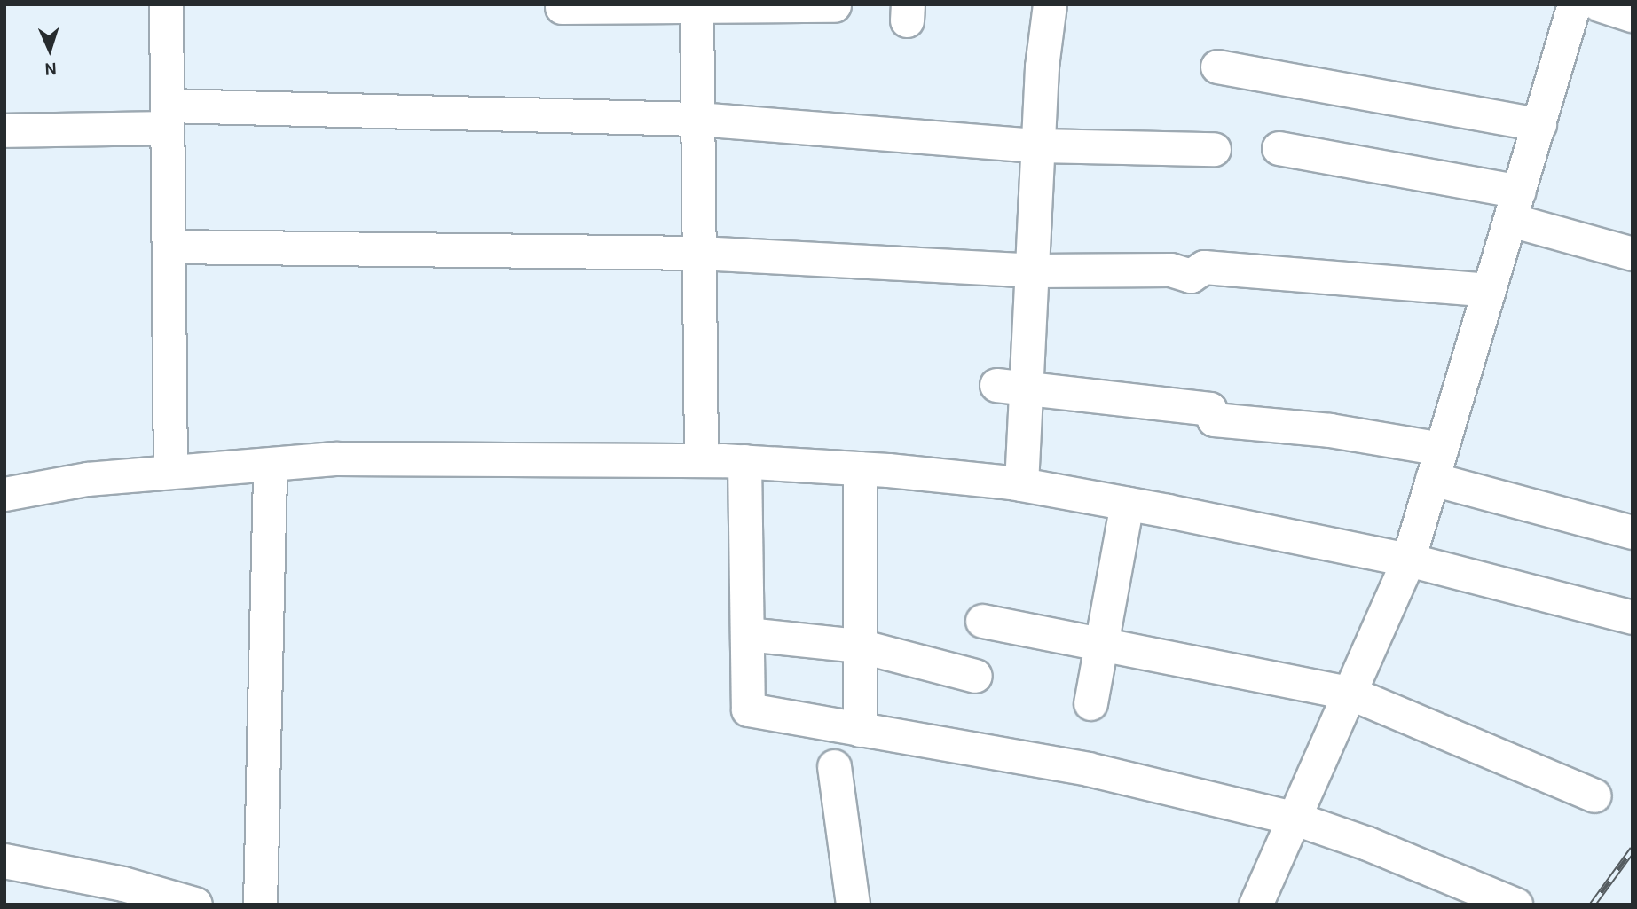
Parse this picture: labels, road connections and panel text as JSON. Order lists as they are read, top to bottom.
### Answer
{
  "north": "bottom"
}
